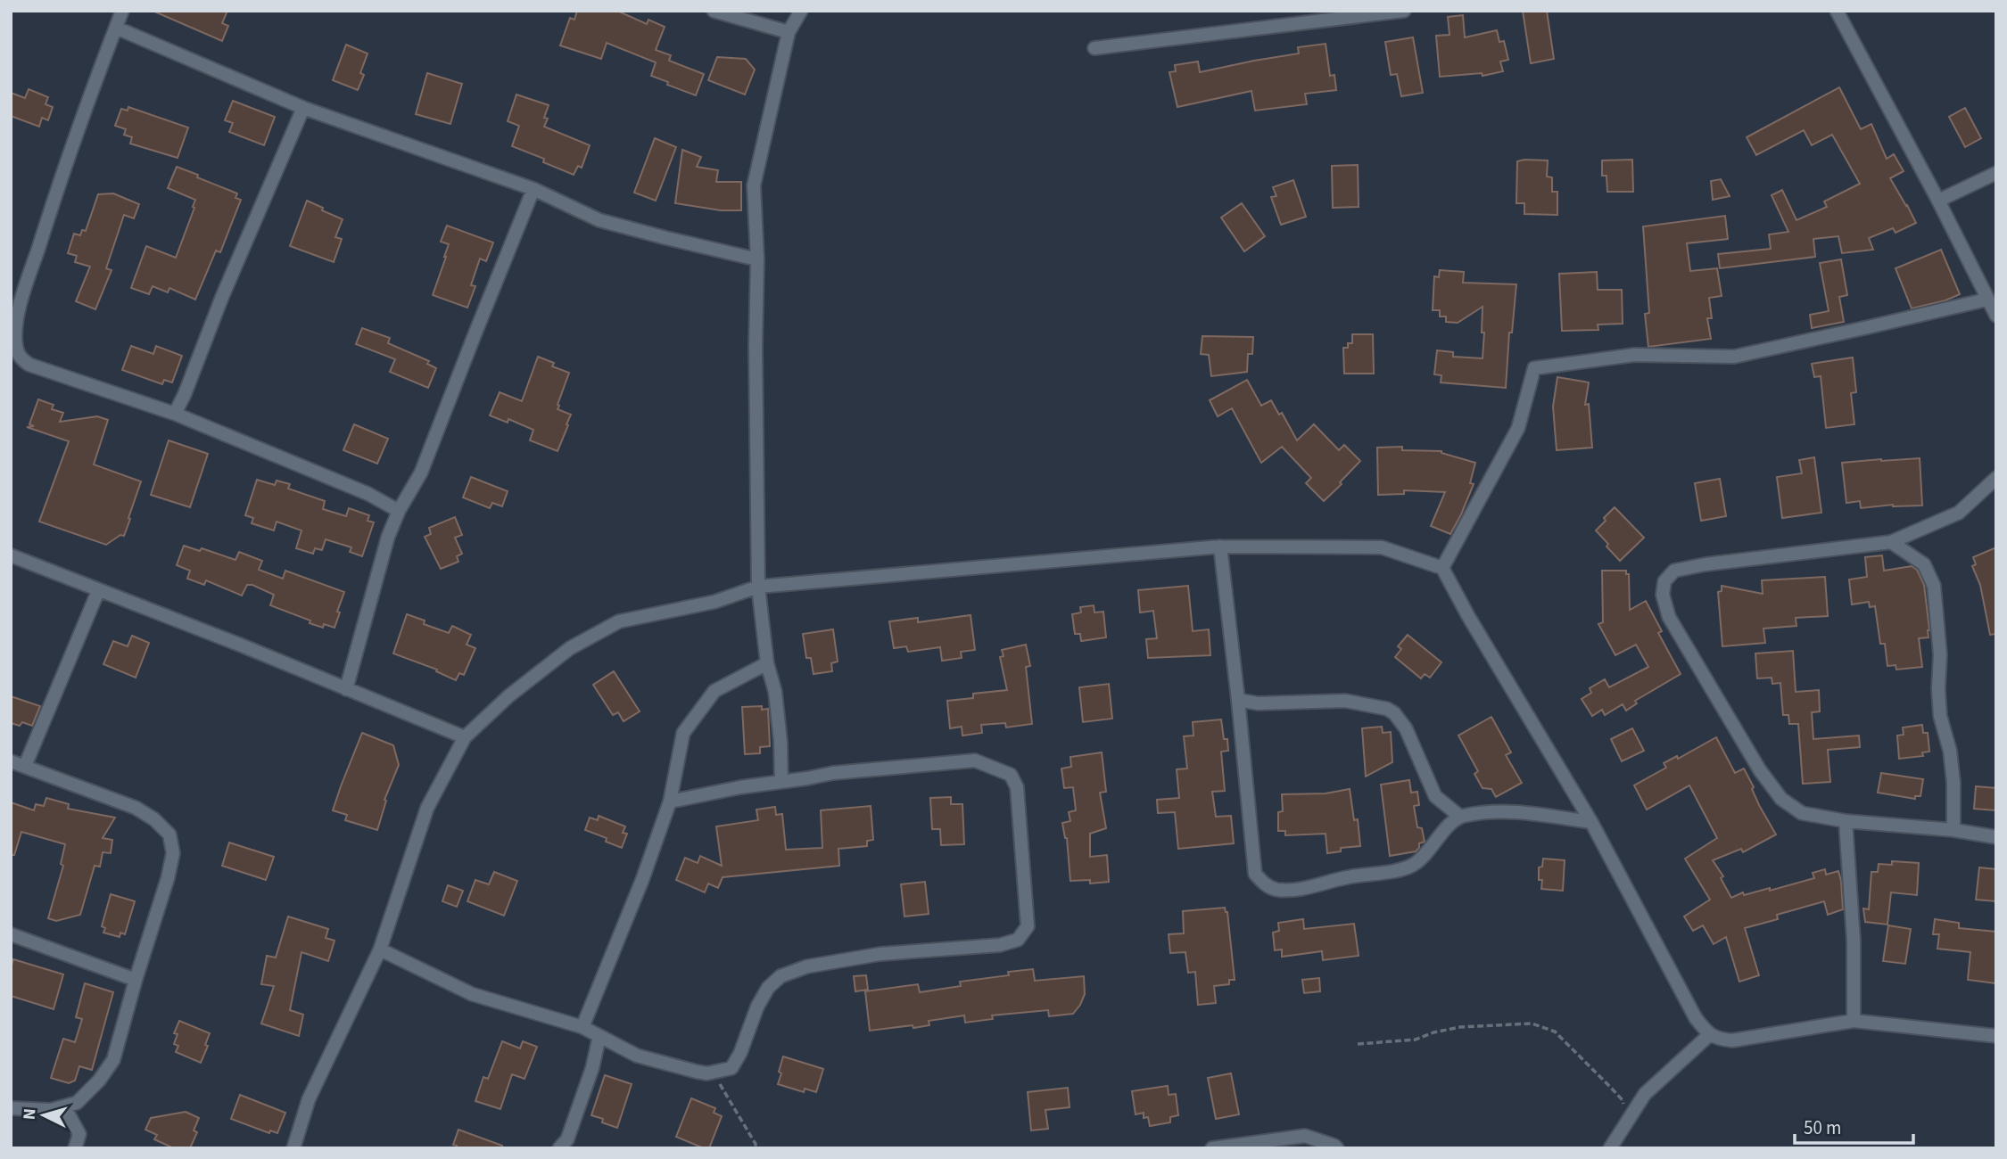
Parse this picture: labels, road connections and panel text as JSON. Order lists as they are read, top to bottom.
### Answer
{
  "scale_bar": "50 m",
  "north": "left"
}
